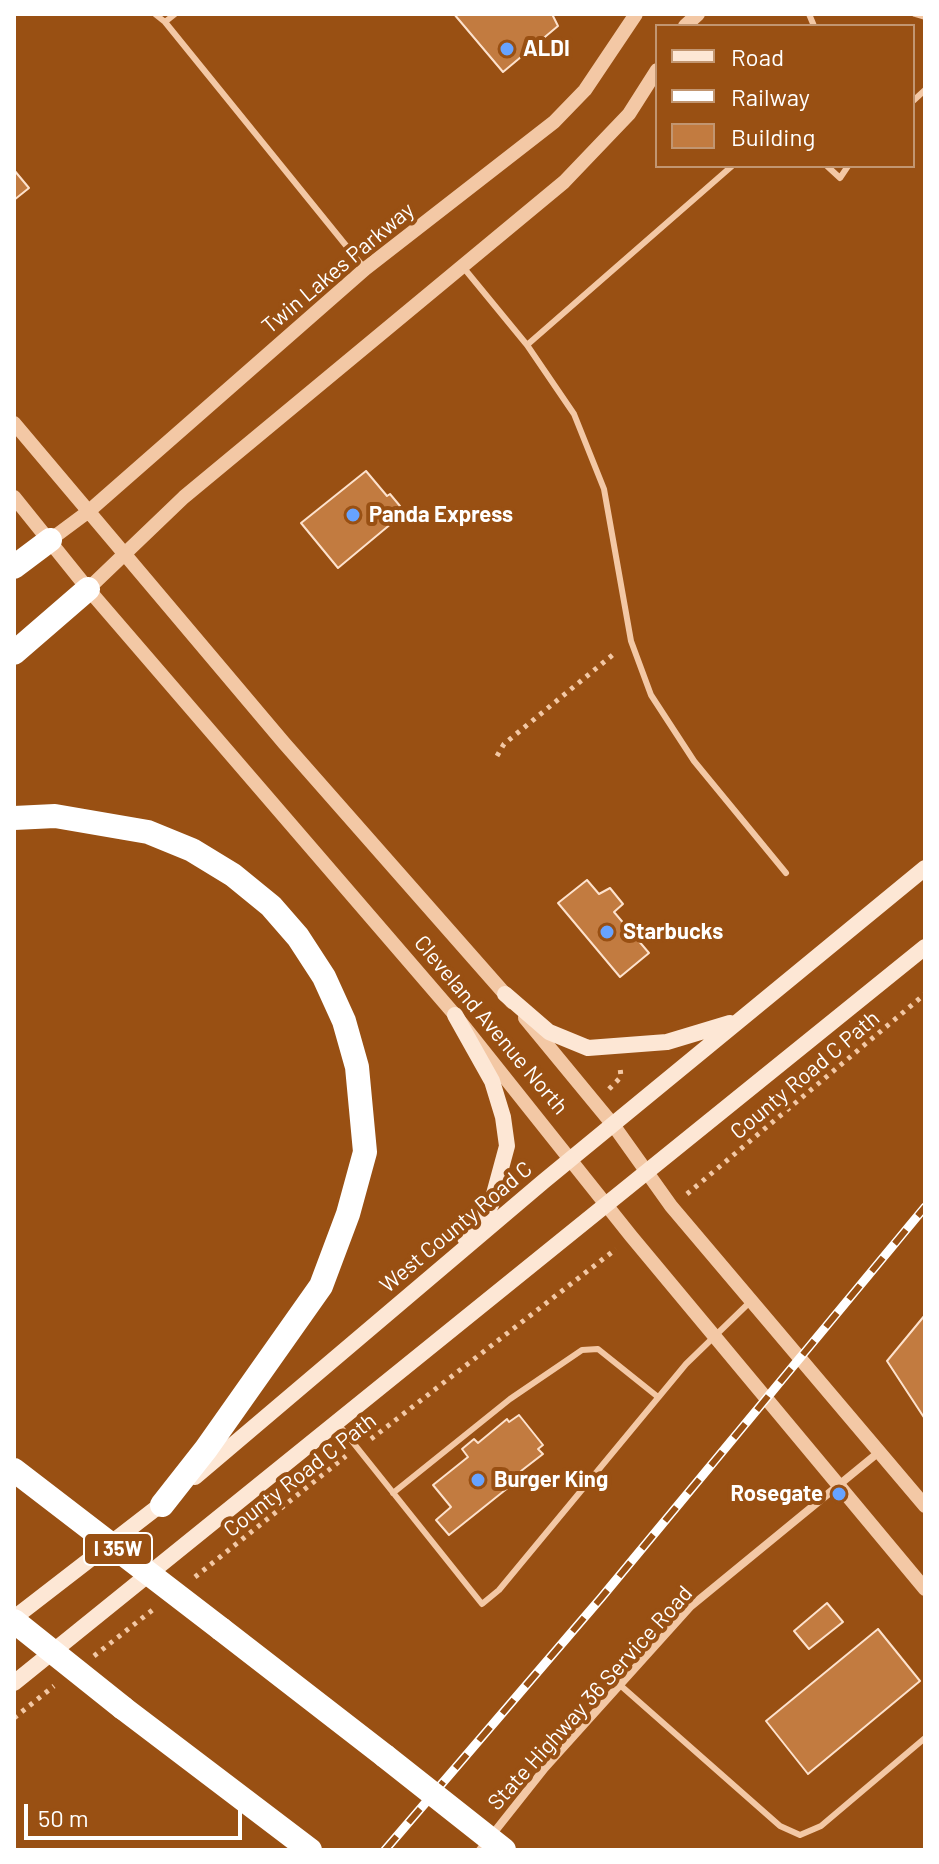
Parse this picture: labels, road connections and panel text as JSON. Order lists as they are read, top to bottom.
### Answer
{
  "streets": {
    "highway": ["I 35W"],
    "main road": ["West County Road C"],
    "street": ["Twin Lakes Parkway", "Cleveland Avenue North", "State Highway 36 Service Road"],
    "path": ["County Road C Path"]
  },
  "crossings": [
    ["Twin Lakes Parkway", "Cleveland Avenue North"],
    ["Cleveland Avenue North", "West County Road C"],
    ["Cleveland Avenue North", "State Highway 36 Service Road"]
  ],
  "places": [
    "ALDI",
    "Panda Express",
    "Starbucks",
    "Burger King",
    "Rosegate"
  ],
  "legend": ["Road", "Railway", "Building"],
  "scale_bar": "50 m"
}
